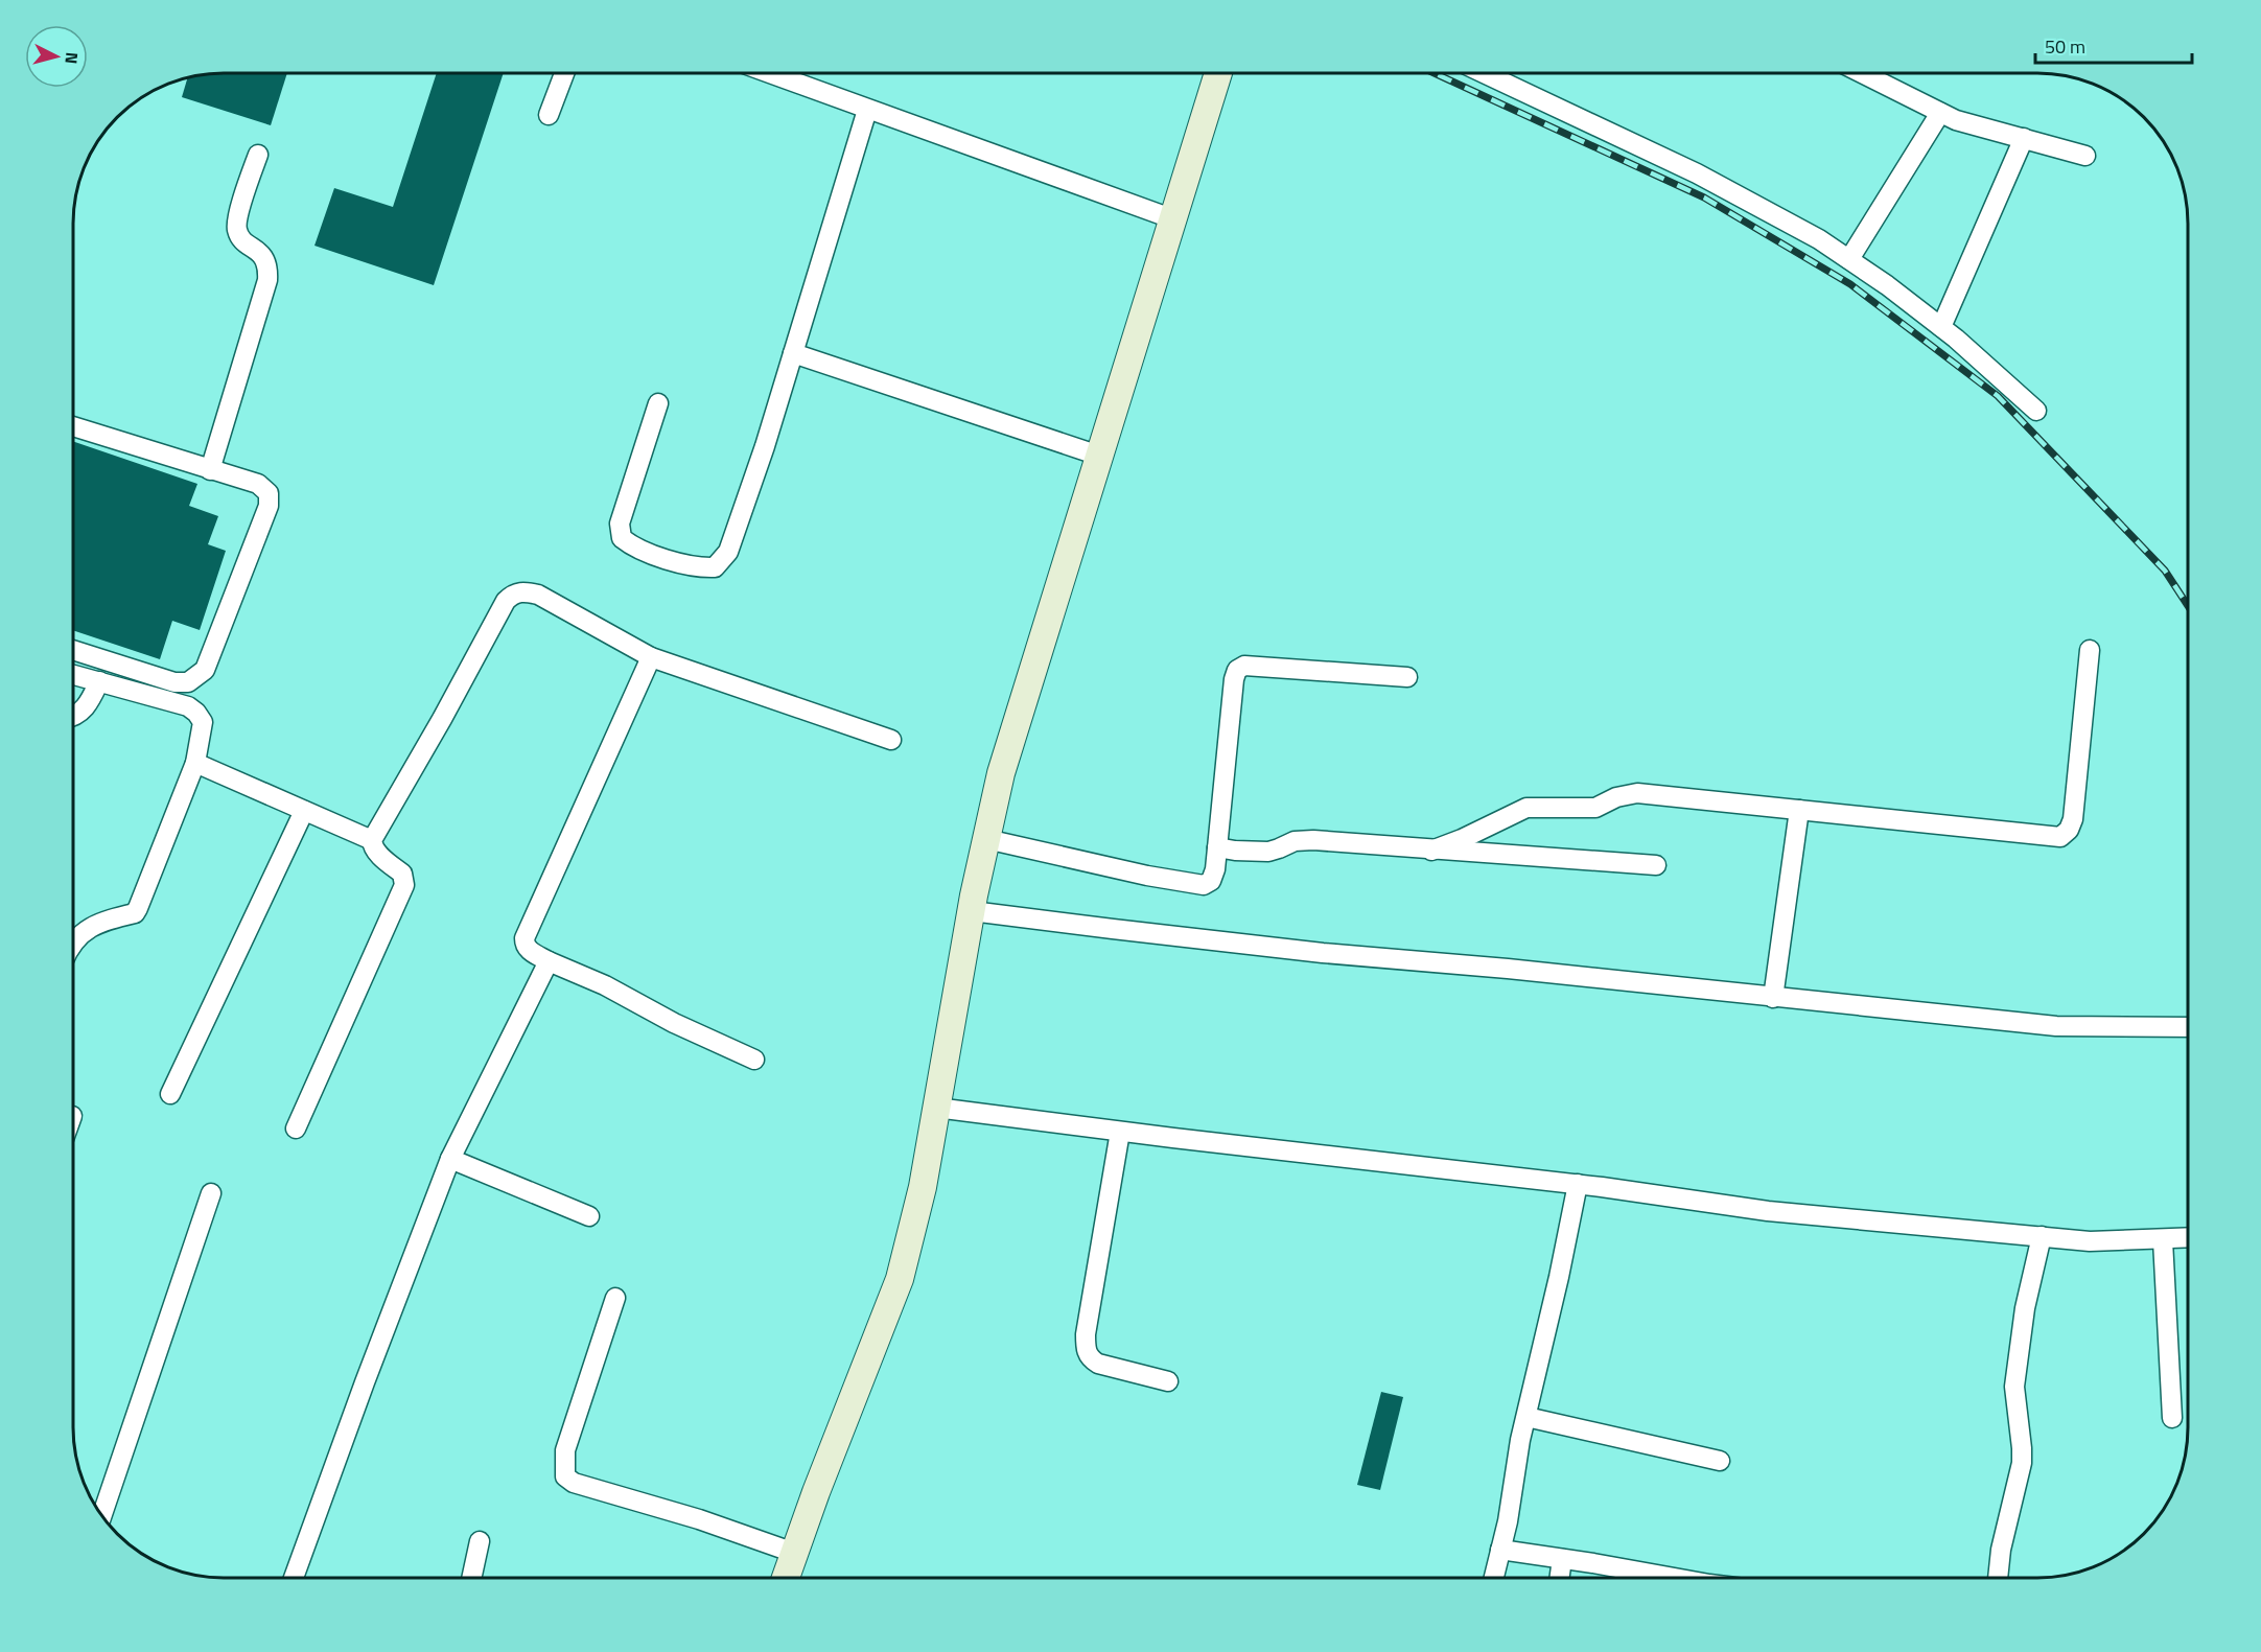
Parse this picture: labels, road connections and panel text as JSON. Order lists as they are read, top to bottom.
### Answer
{
  "scale_bar": "50 m",
  "north": "right"
}
